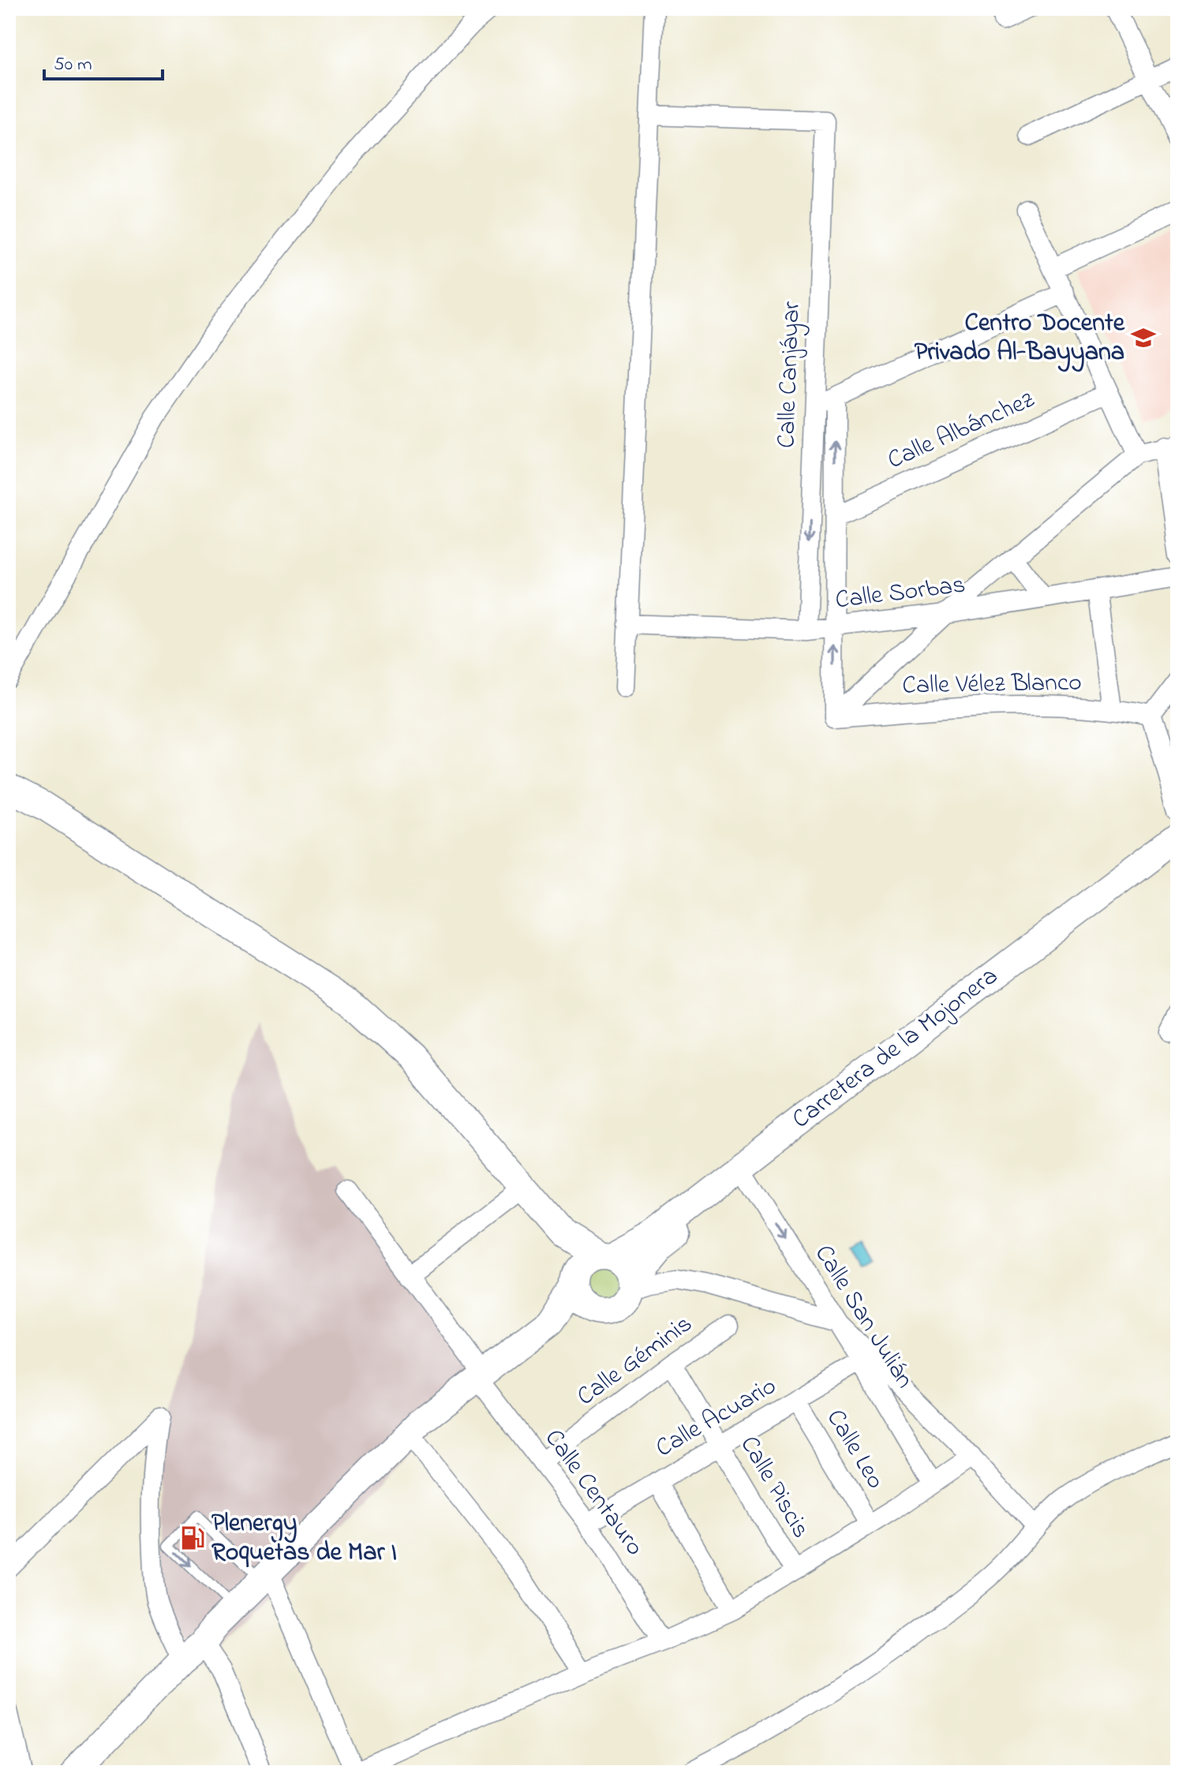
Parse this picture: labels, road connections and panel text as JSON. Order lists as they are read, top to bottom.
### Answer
{
  "streets": {
    "street": [
      "Calle Canjáyar",
      "Calle Albánchez",
      "Calle Sorbas",
      "Calle Vélez Blanco",
      "Carretera de la Mojonera",
      "Calle San Julián",
      "Calle Géminis",
      "Calle Acuario",
      "Calle Leo",
      "Calle Piscis",
      "Calle Centauro"
    ]
  },
  "crossings": [
    ["Calle Canjáyar", "Calle Albánchez"],
    ["Calle Canjáyar", "Calle Sorbas"],
    ["Calle Canjáyar", "Calle Vélez Blanco"],
    ["Carretera de la Mojonera", "Calle San Julián"],
    ["Calle San Julián", "Calle Acuario"],
    ["Calle Géminis", "Calle Piscis"],
    ["Calle Géminis", "Calle Centauro"],
    ["Calle Acuario", "Calle Leo"],
    ["Calle Acuario", "Calle Piscis"],
    ["Calle Acuario", "Calle Centauro"]
  ],
  "places": {
    "school or university": ["Centro Docente Privado Al-Bayyana"],
    "fuel station": ["Plenergy Roquetas de Mar I"]
  },
  "scale_bar": "50 m"
}
